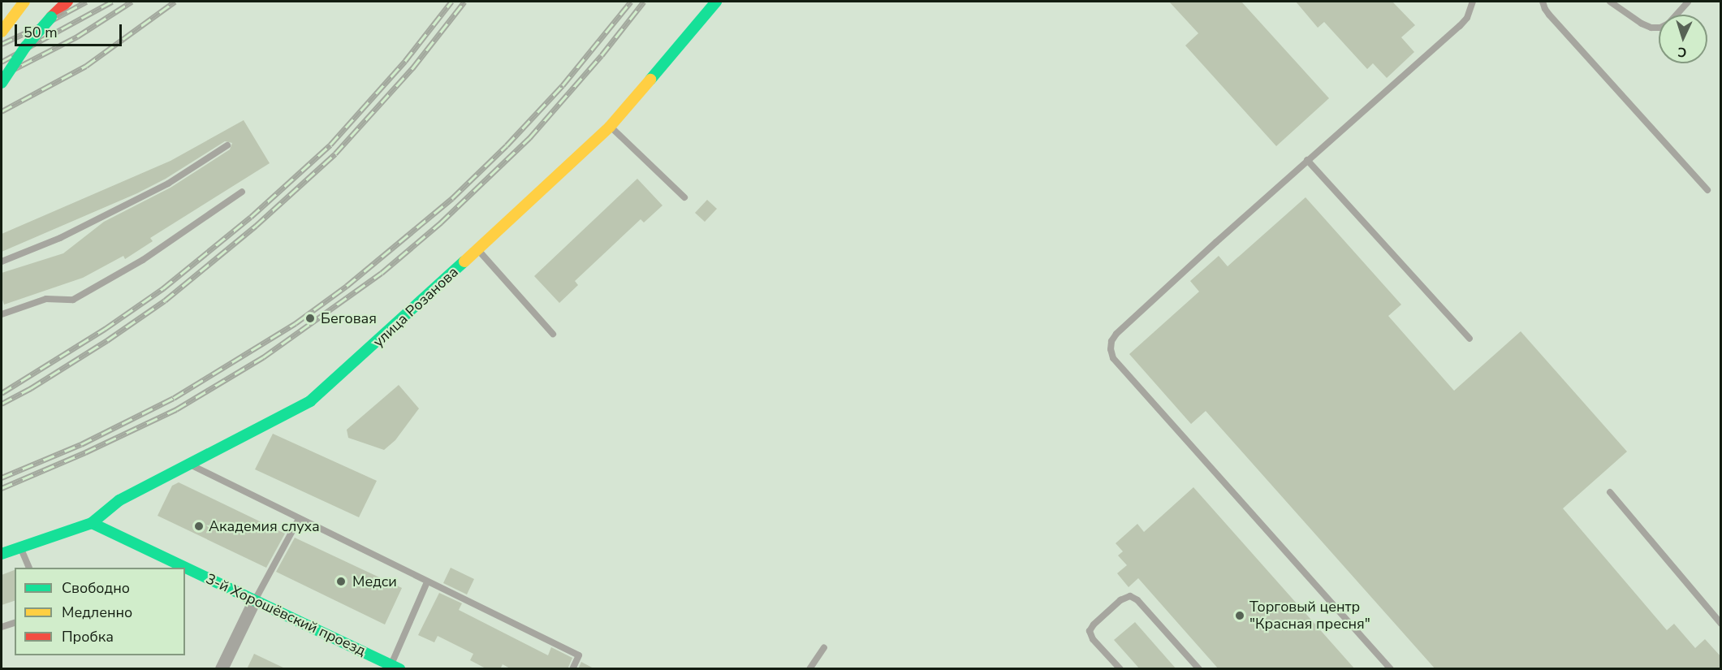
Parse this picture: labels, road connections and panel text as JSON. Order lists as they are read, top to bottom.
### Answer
{
  "streets": {
    "street": ["улица Розанова", "3-й Хорошёвский проезд"]
  },
  "crossings": [
    ["улица Розанова", "3-й Хорошёвский проезд"]
  ],
  "places": [
    "Беговая",
    "Академия слуха",
    "Медси",
    "Торговый центр \"Красная пресня\""
  ],
  "legend": ["Свободно", "Медленно", "Пробка"],
  "scale_bar": "50 m",
  "north": "bottom"
}
